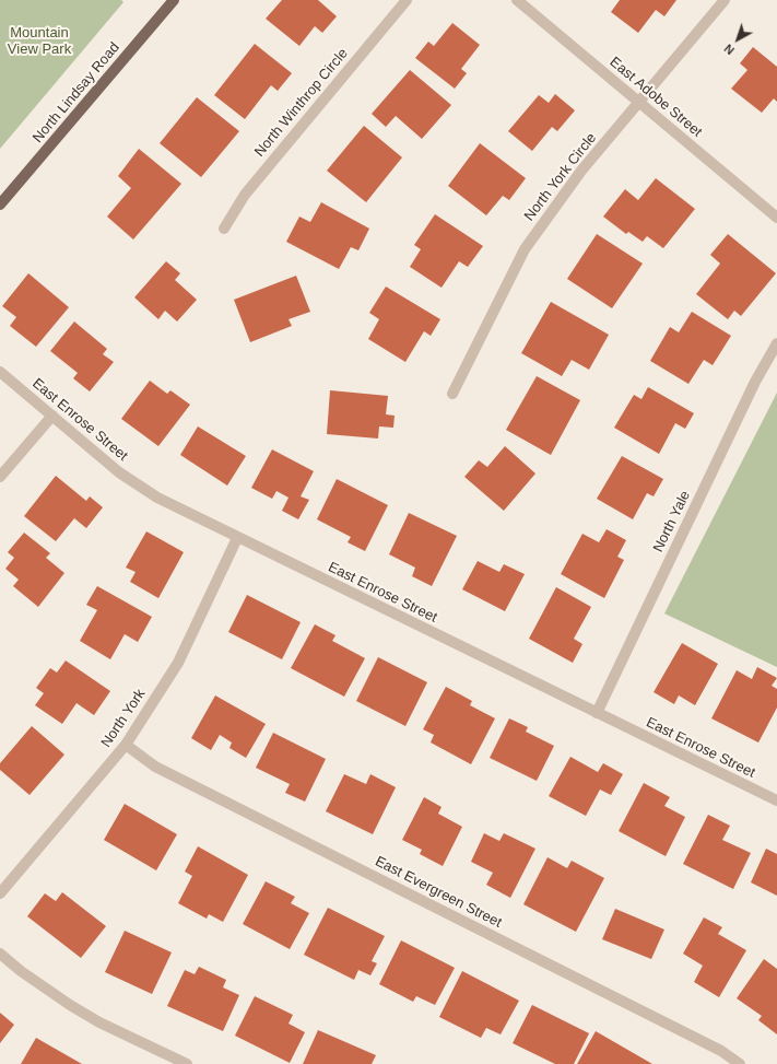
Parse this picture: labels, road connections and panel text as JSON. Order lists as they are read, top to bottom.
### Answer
{
  "streets": {
    "main road": ["North Lindsay Road"],
    "street": [
      "East Adobe Street",
      "North Winthrop Circle",
      "North York Circle",
      "East Enrose Street",
      "North Yale",
      "North York",
      "East Evergreen Street"
    ]
  },
  "crossings": [
    ["East Adobe Street", "North York Circle"],
    ["East Enrose Street", "North Yale"],
    ["East Enrose Street", "North York"],
    ["North York", "East Evergreen Street"]
  ],
  "parks": ["Mountain View Park"],
  "north": "bottom left"
}
